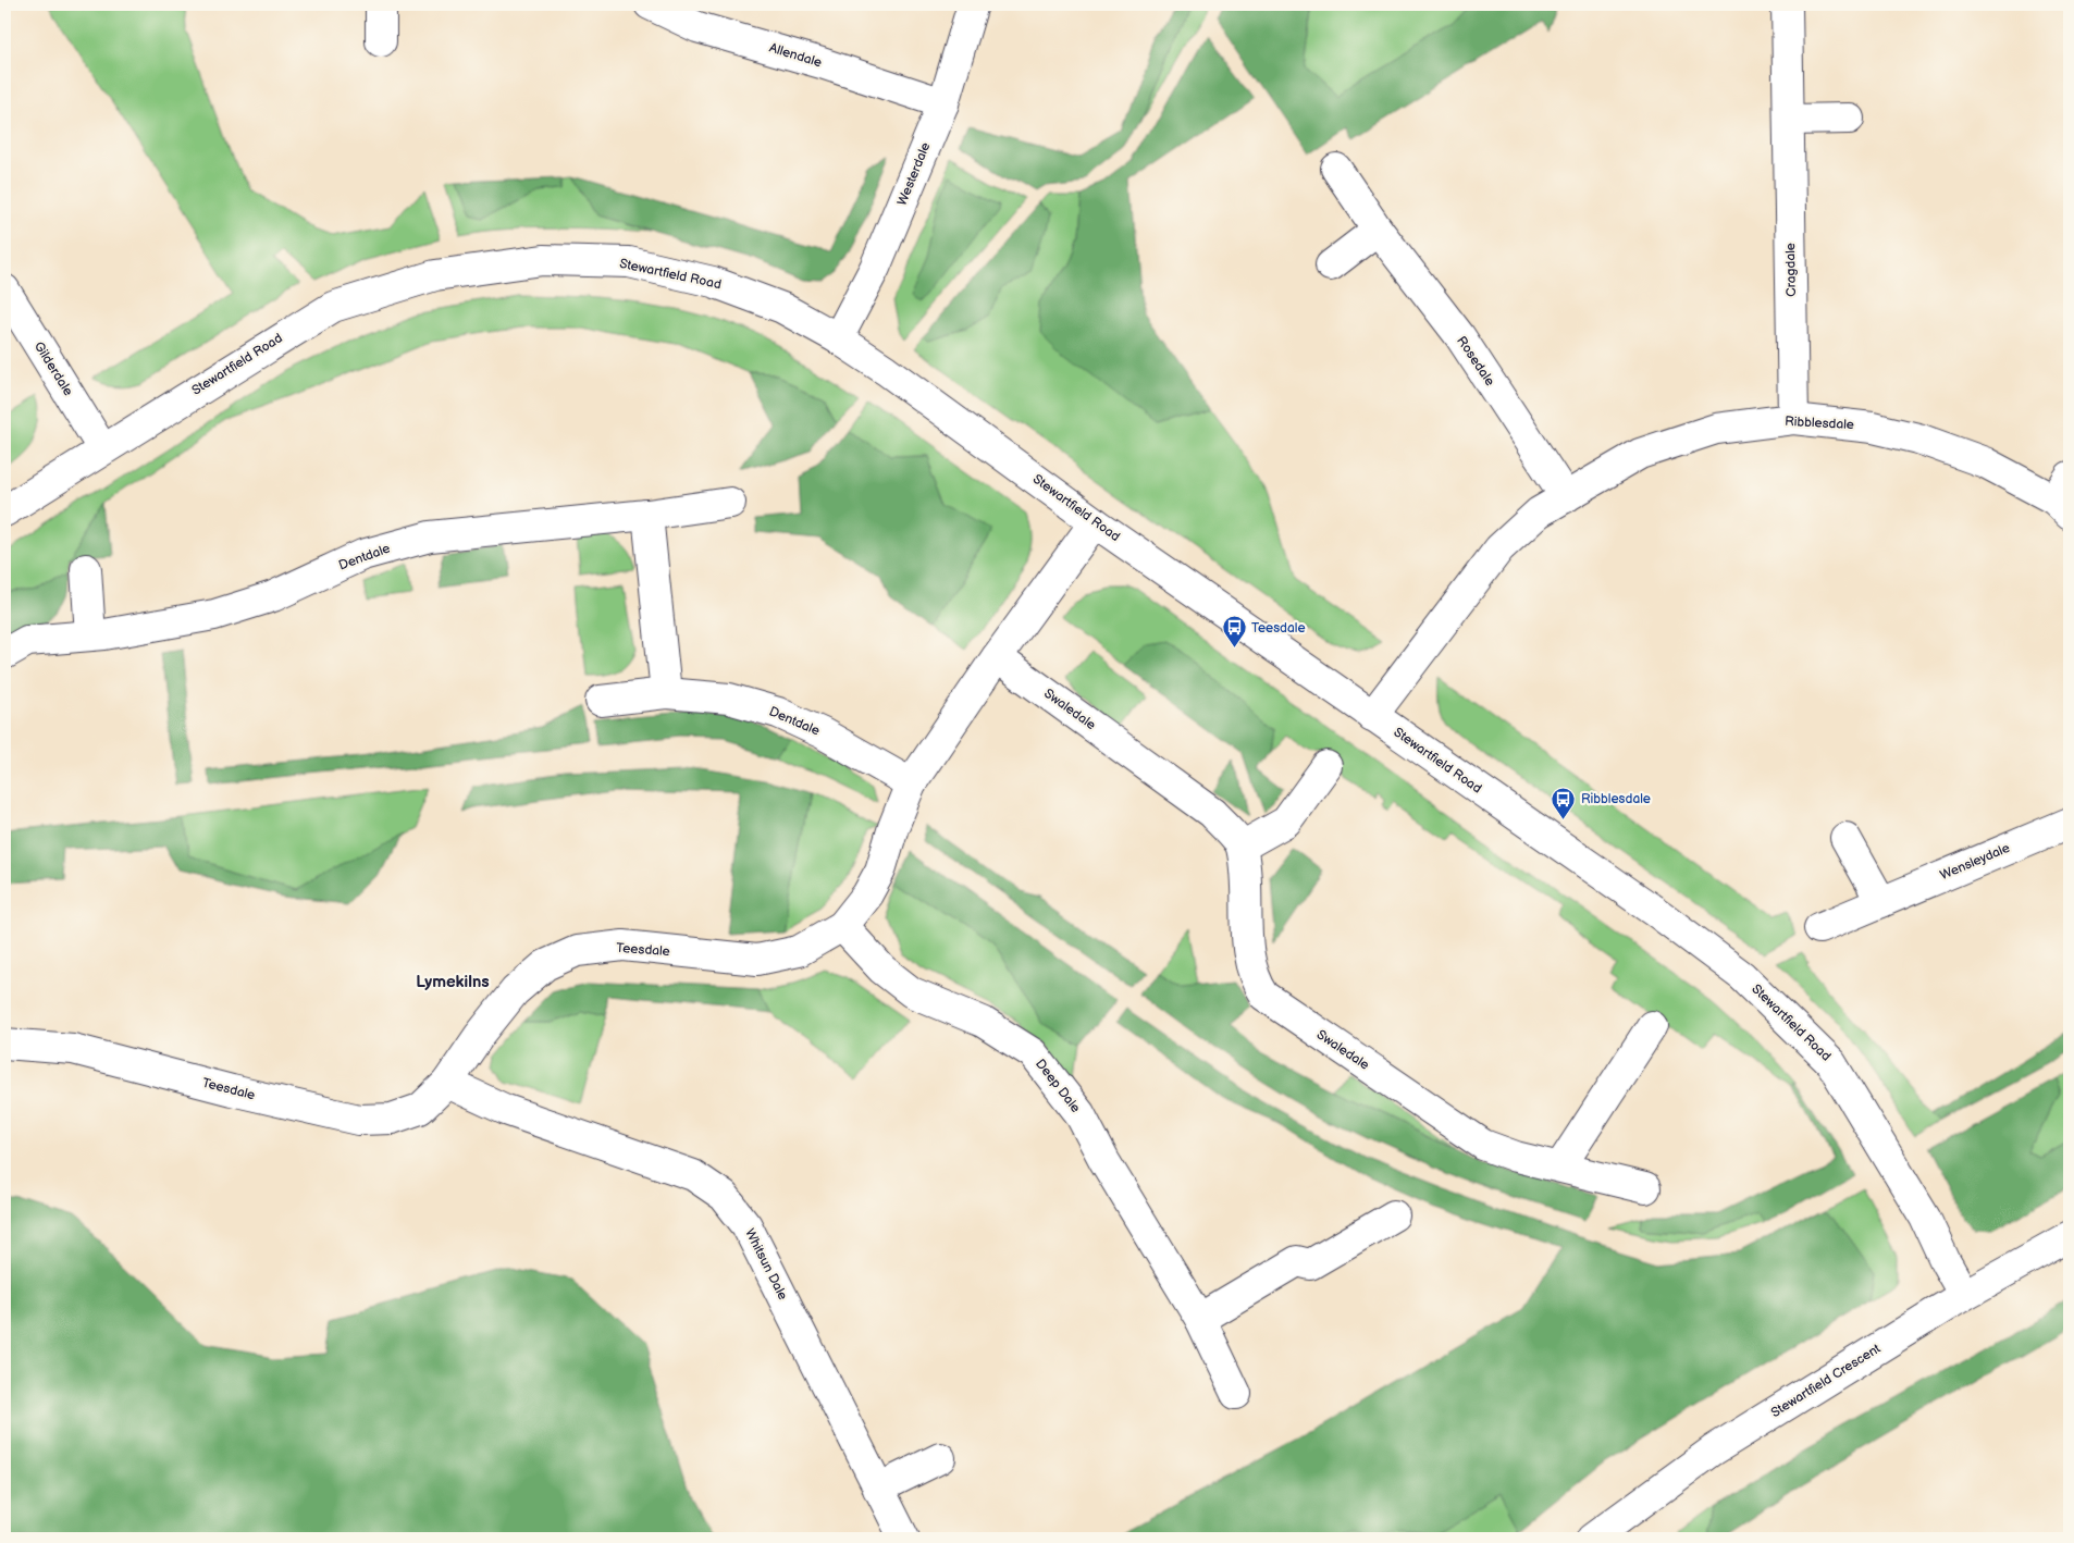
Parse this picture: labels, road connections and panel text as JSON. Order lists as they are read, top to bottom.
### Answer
{
  "streets": {
    "street": [
      "Allendale",
      "Westerdale",
      "Cragdale",
      "Stewartfield Road",
      "Rosedale",
      "Gilderdale",
      "Ribblesdale",
      "Dentdale",
      "Swaledale",
      "Wensleydale",
      "Teesdale",
      "Deep Dale",
      "Whitsun Dale",
      "Stewartfield Crescent"
    ]
  },
  "crossings": [
    ["Allendale", "Westerdale"],
    ["Westerdale", "Stewartfield Road"],
    ["Cragdale", "Ribblesdale"],
    ["Stewartfield Road", "Gilderdale"],
    ["Stewartfield Road", "Ribblesdale"],
    ["Stewartfield Road", "Teesdale"],
    ["Stewartfield Road", "Stewartfield Crescent"],
    ["Rosedale", "Ribblesdale"],
    ["Dentdale", "Teesdale"],
    ["Swaledale", "Teesdale"],
    ["Teesdale", "Deep Dale"],
    ["Teesdale", "Whitsun Dale"]
  ],
  "districts": ["Lymekilns"],
  "places": {
    "bus stop": ["Teesdale", "Ribblesdale"]
  }
}
